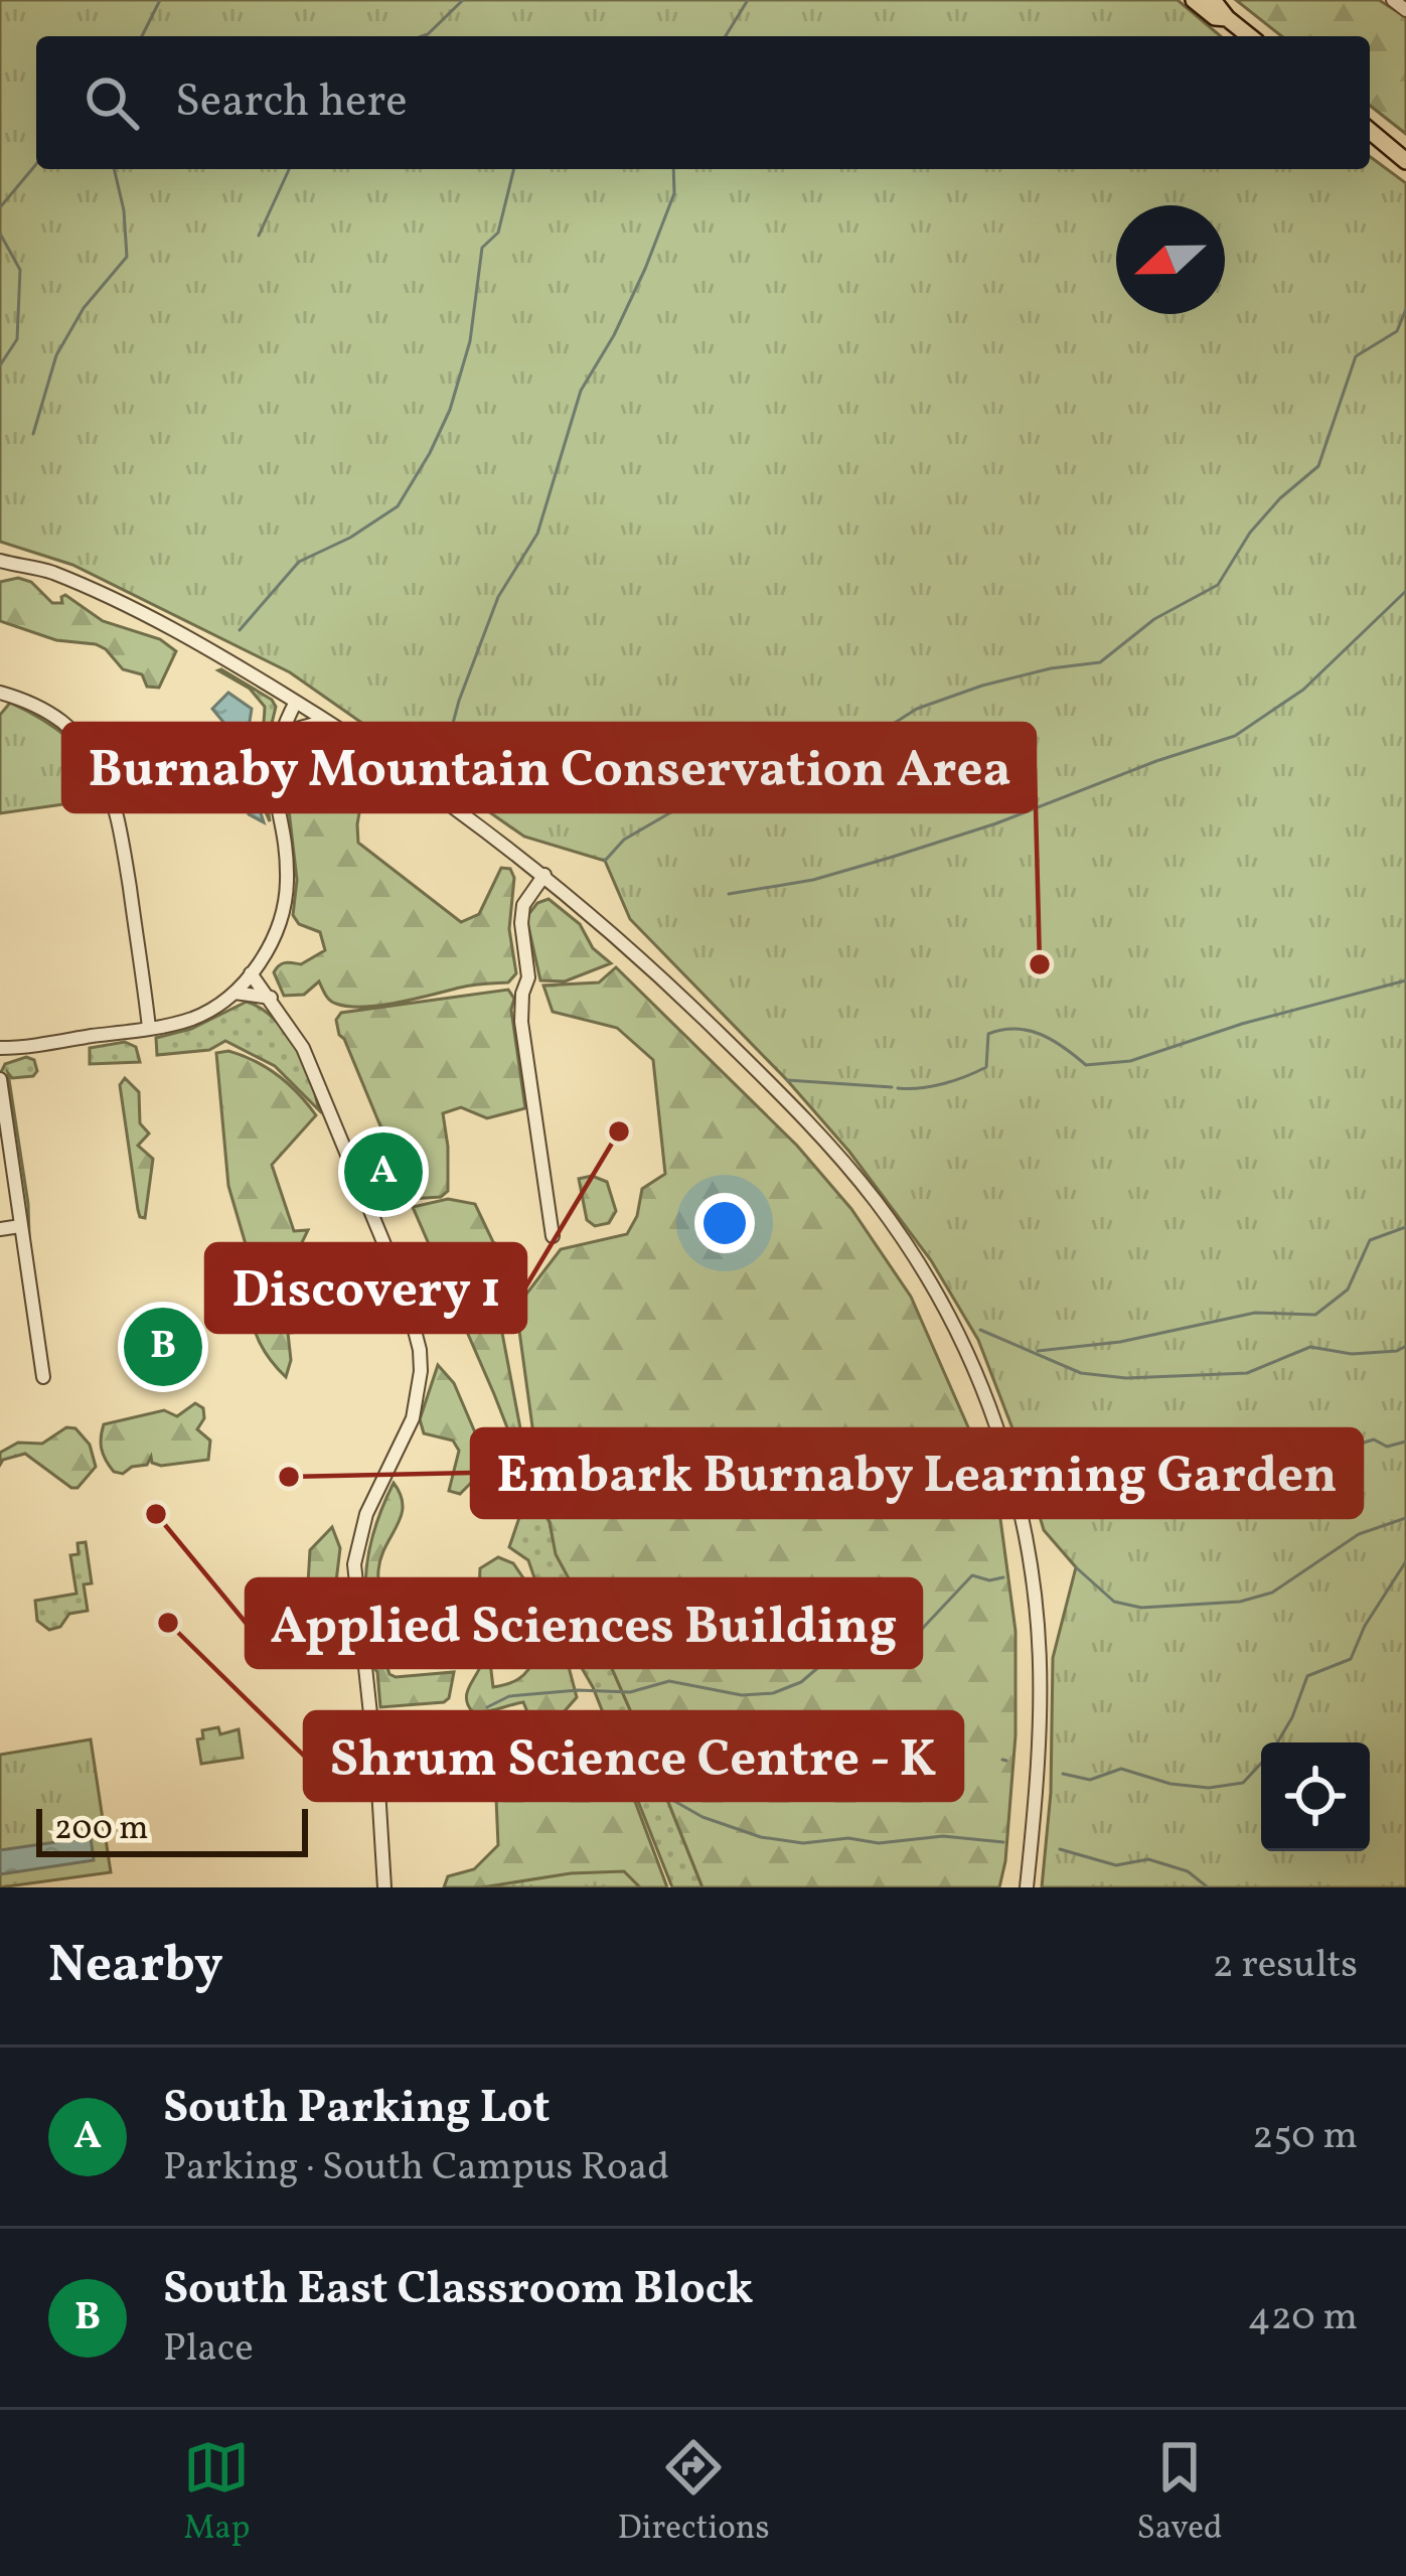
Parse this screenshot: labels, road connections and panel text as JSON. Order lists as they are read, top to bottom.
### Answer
{
  "places": [
    "Burnaby Mountain Conservation Area",
    "Discovery 1",
    "Embark Burnaby Learning Garden",
    "Applied Sciences Building",
    "Shrum Science Centre - K"
  ],
  "scale_bar": "200 m",
  "north": "left",
  "page": {
    "search": "Search here",
    "pins": ["A", "B"],
    "scale": "200 m",
    "heading": ["Nearby", "2 results"],
    "list": [
      {
        "mark": "A",
        "name": "South Parking Lot",
        "note": "Parking · South Campus Road",
        "value": "250 m"
      },
      {
        "mark": "B",
        "name": "South East Classroom Block",
        "note": "Place",
        "value": "420 m"
      }
    ],
    "nav": ["Map", "Directions", "Saved"]
  }
}
